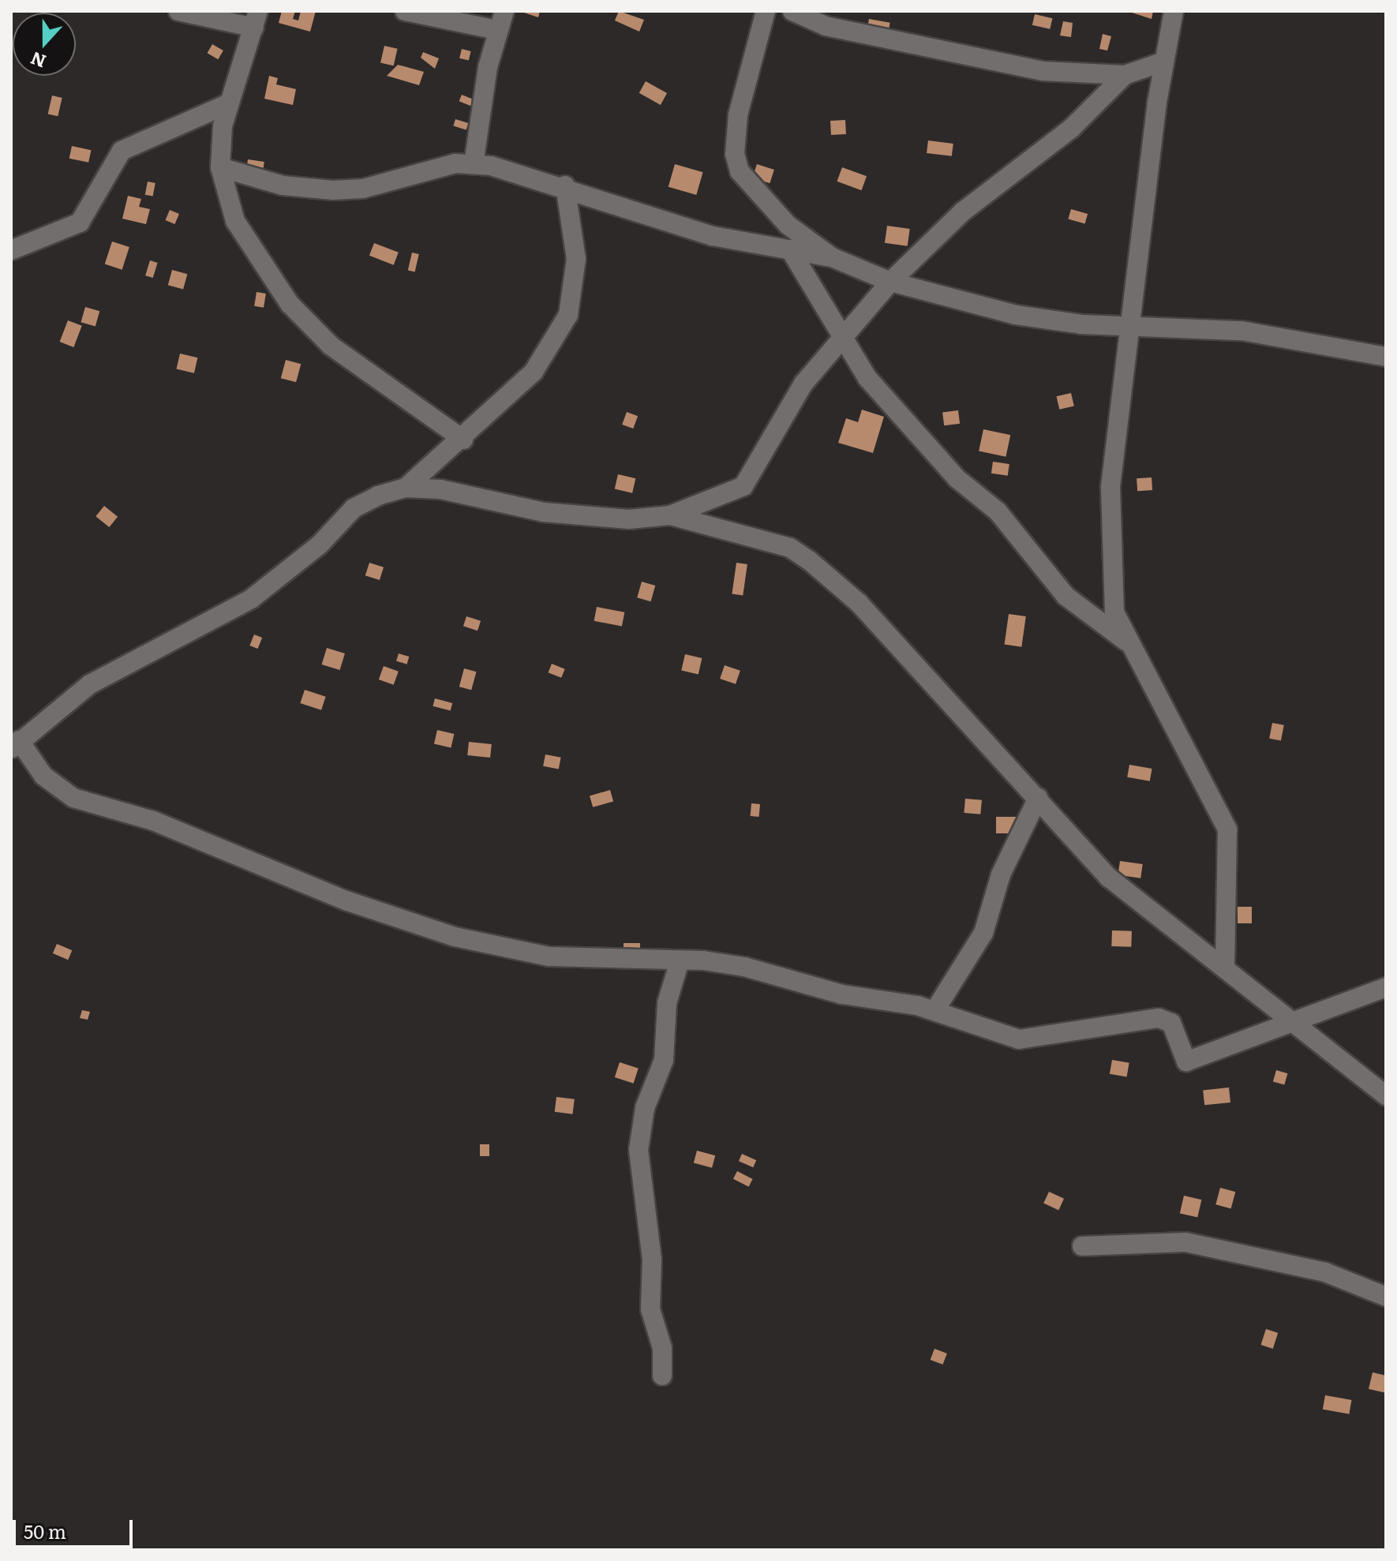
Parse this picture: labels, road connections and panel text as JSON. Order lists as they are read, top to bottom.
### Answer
{
  "scale_bar": "50 m",
  "north": "bottom"
}
